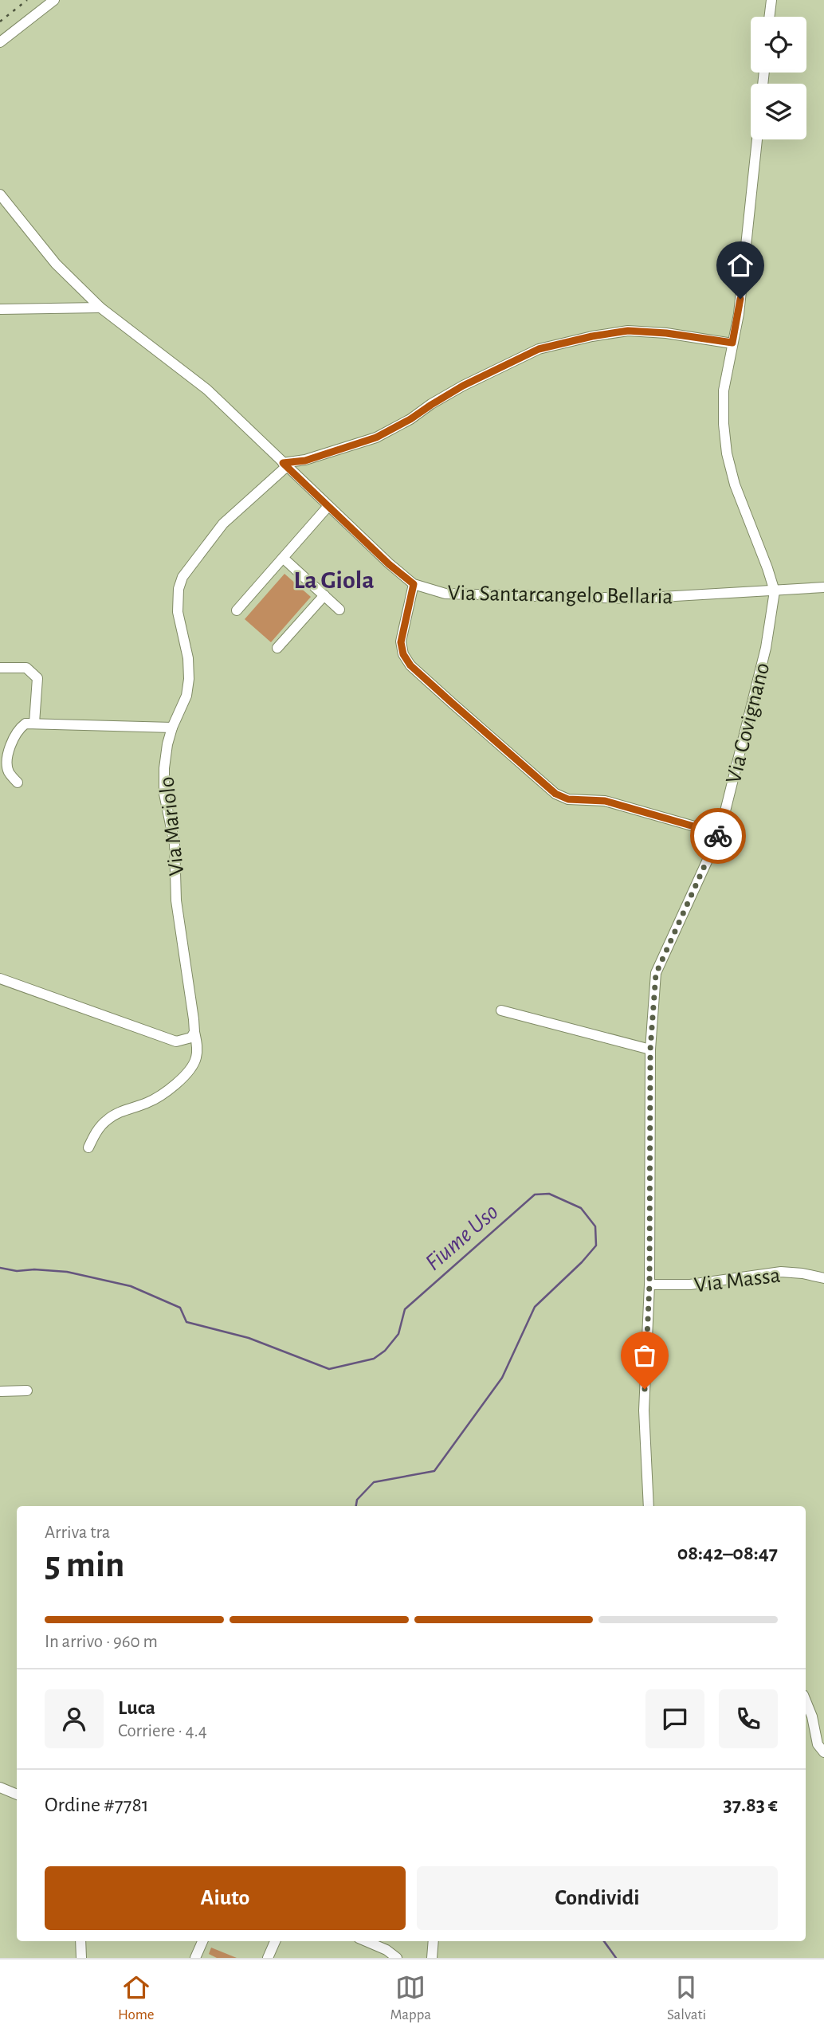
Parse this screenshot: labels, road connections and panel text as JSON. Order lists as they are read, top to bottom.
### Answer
{
  "streets": {
    "street": [
      "Via Santarcangelo Bellaria",
      "Via Covignano",
      "Via Mariolo",
      "Via Massa"
    ]
  },
  "crossings": [
    ["Via Santarcangelo Bellaria", "Via Covignano"],
    ["Via Santarcangelo Bellaria", "Via Mariolo"],
    ["Via Covignano", "Via Massa"]
  ],
  "districts": ["La Giola"],
  "water": ["Fiume Uso"],
  "page": {
    "heading": ["5 min", "Arriva tra", "08:42–08:47"],
    "panel": [
      "Luca",
      "Corriere · 4.4",
      "Ordine #7781",
      "37.83 €"
    ],
    "bar": "In arrivo · 960 m",
    "buttons": ["Aiuto", "Condividi"],
    "tabs": ["Home", "Mappa", "Salvati"]
  }
}
